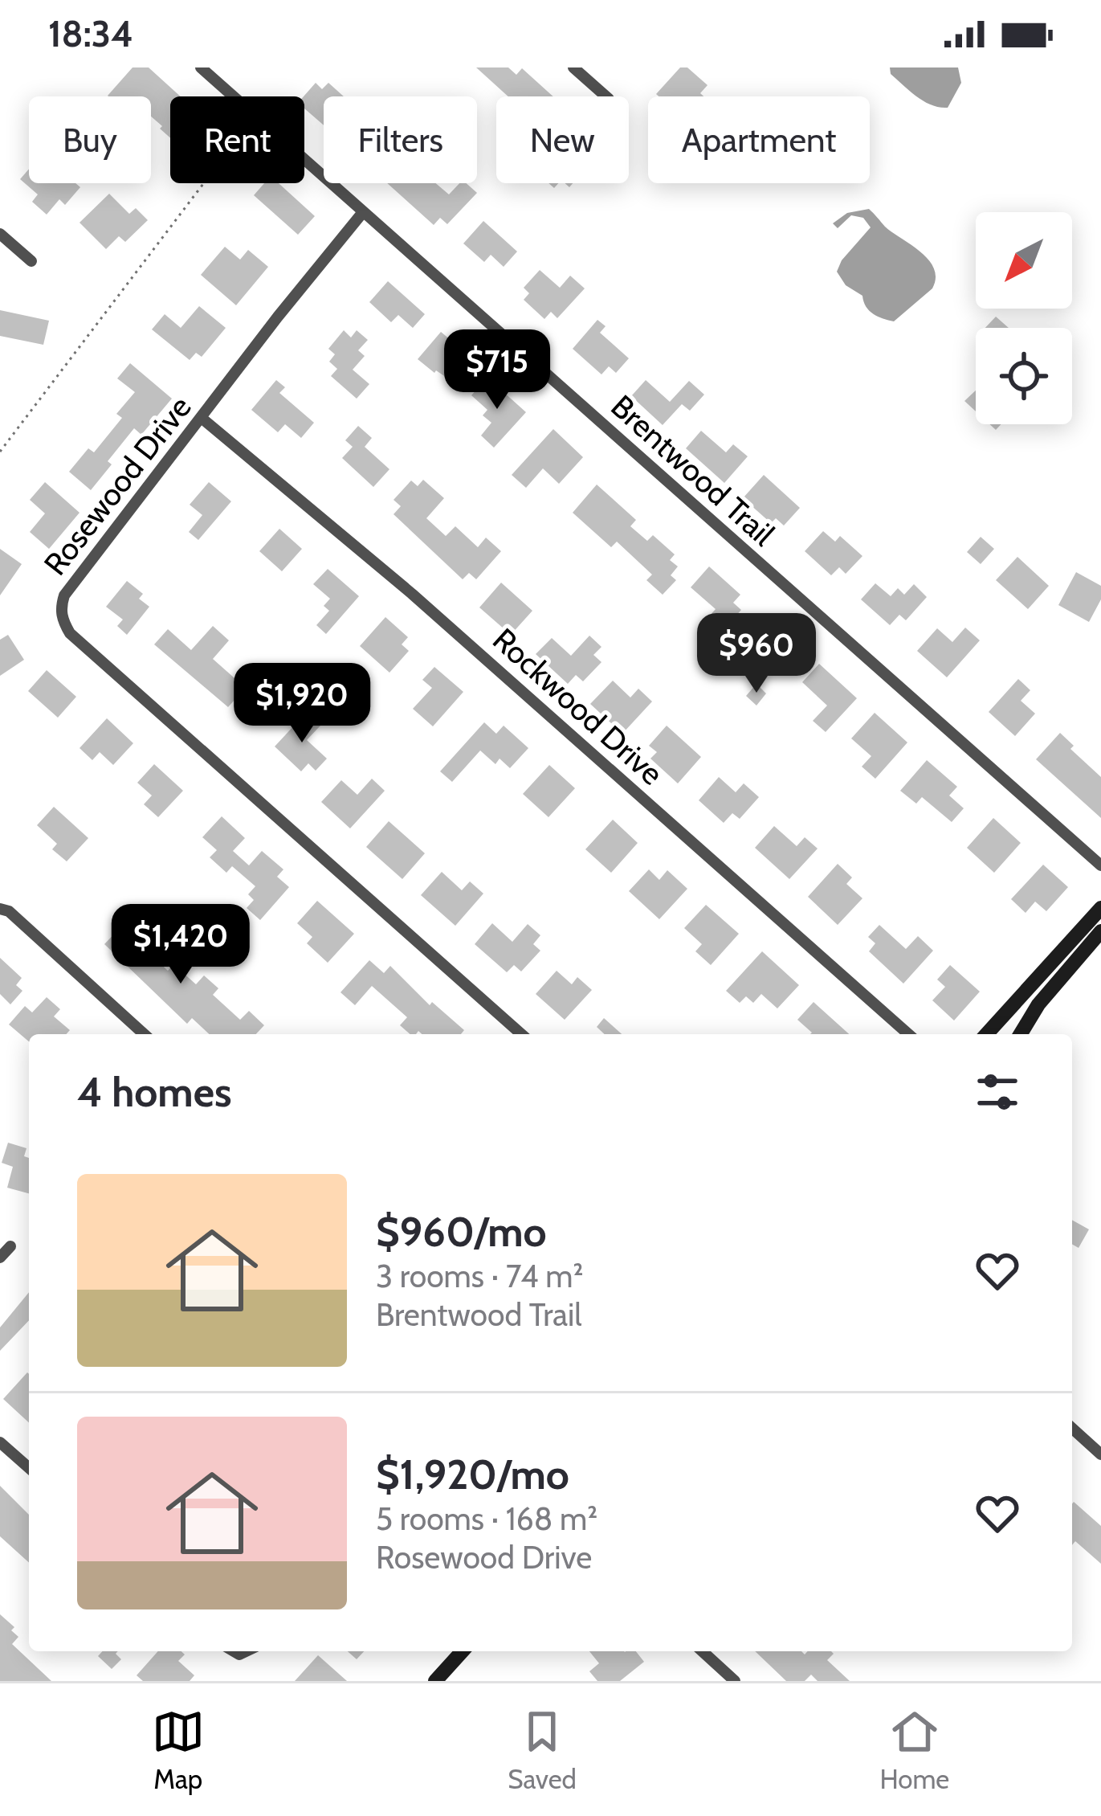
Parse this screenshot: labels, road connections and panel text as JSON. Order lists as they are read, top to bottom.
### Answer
{
  "streets": {
    "street": ["Brentwood Trail", "Rosewood Drive", "Rockwood Drive"]
  },
  "crossings": [
    ["Brentwood Trail", "Rosewood Drive"],
    ["Rosewood Drive", "Rockwood Drive"]
  ],
  "north": "bottom left",
  "page": {
    "status": "18:34",
    "chip": [
      "Buy",
      "Rent",
      "Filters",
      "New",
      "Apartment"
    ],
    "price": [
      "$715",
      "$960",
      "$1,920",
      "$1,420"
    ],
    "heading": "4 homes",
    "list": [
      {
        "name": "$960/mo",
        "note": "3 rooms · 74 m² · Brentwood Trail"
      },
      {
        "name": "$1,920/mo",
        "note": "5 rooms · 168 m² · Rosewood Drive"
      }
    ],
    "tabs": ["Map", "Saved", "Home"]
  }
}
